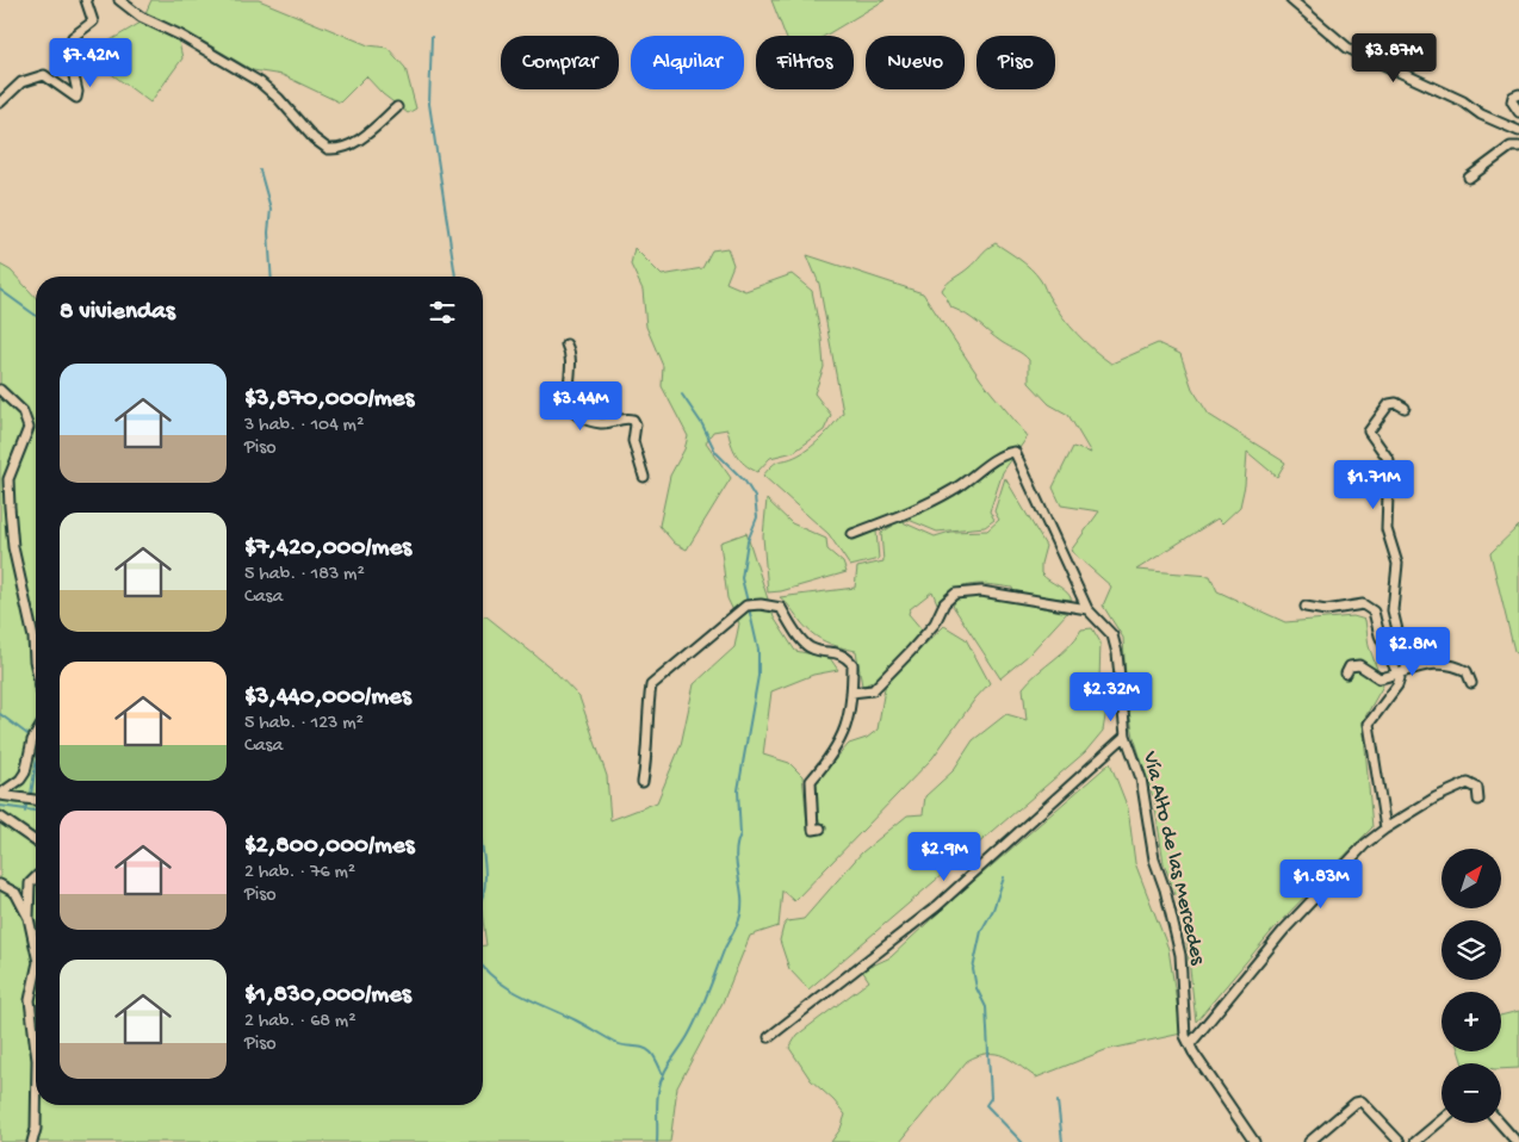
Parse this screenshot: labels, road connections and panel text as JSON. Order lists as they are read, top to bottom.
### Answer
{
  "streets": {
    "street": ["Vía Alto de las Mercedes"]
  },
  "north": "top right",
  "page": {
    "price": [
      "$3.87M",
      "$7.42M",
      "$3.44M",
      "$1.71M",
      "$2.8M",
      "$2.32M",
      "$2.9M",
      "$1.83M"
    ],
    "chip": [
      "Comprar",
      "Alquilar",
      "Filtros",
      "Nuevo",
      "Piso"
    ],
    "heading": "8 viviendas",
    "list": [
      {
        "name": "$3,870,000/mes",
        "note": "3 hab. · 104 m² · Piso"
      },
      {
        "name": "$7,420,000/mes",
        "note": "5 hab. · 183 m² · Casa"
      },
      {
        "name": "$3,440,000/mes",
        "note": "5 hab. · 123 m² · Casa"
      },
      {
        "name": "$2,800,000/mes",
        "note": "2 hab. · 76 m² · Piso"
      },
      {
        "name": "$1,830,000/mes",
        "note": "2 hab. · 68 m² · Piso"
      }
    ],
    "map_buttons": ["+", "−"]
  }
}
